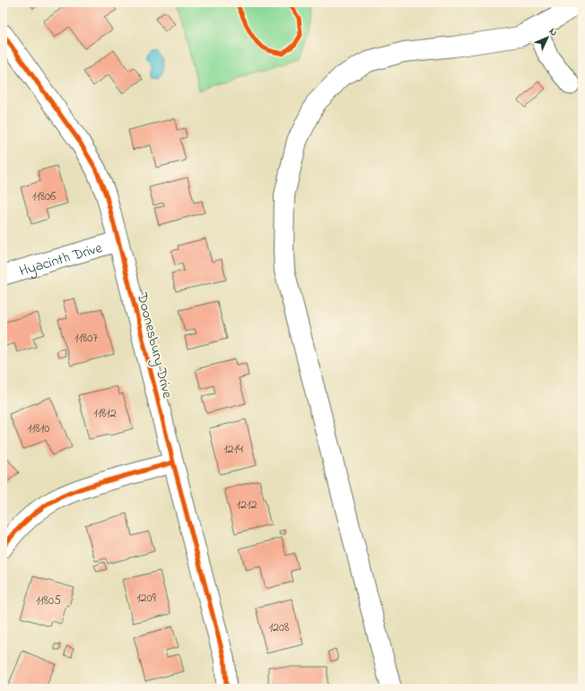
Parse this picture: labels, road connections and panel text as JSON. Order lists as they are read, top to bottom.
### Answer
{
  "streets": {
    "street": ["Hyacinth Drive", "Doonesbury Drive"]
  },
  "crossings": [
    ["Hyacinth Drive", "Doonesbury Drive"]
  ],
  "house_numbers": [
    "11806",
    "11807",
    "11812",
    "11810",
    "1214",
    "1212",
    "1209",
    "11805",
    "1208"
  ],
  "north": "top right"
}
